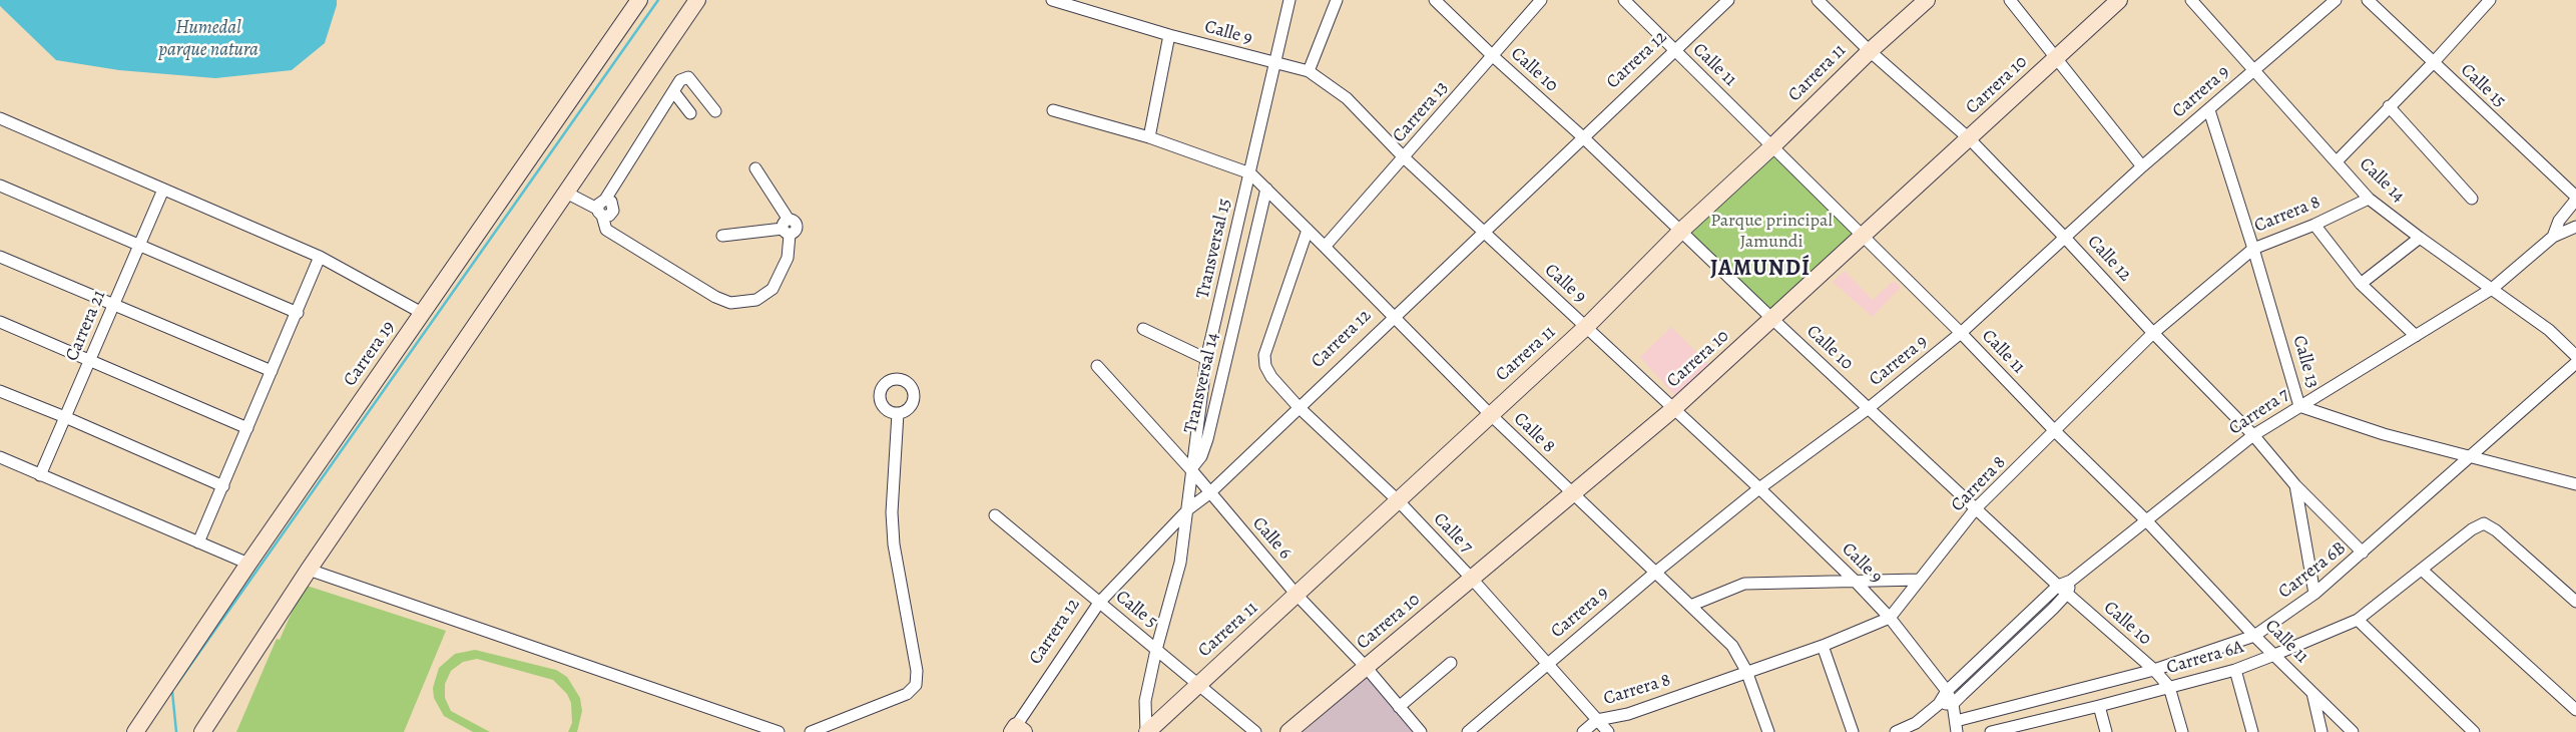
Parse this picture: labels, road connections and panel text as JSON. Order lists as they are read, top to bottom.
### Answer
{
  "streets": {
    "main road": ["Carrera 11", "Carrera 10", "Carrera 19"],
    "street": [
      "Calle 9",
      "Carrera 12",
      "Calle 11",
      "Calle 10",
      "Calle 15",
      "Carrera 9",
      "Carrera 13",
      "Calle 14",
      "Carrera 8",
      "Transversal 15",
      "Calle 12",
      "Carrera 21",
      "Calle 13",
      "Transversal 14",
      "Carrera 7",
      "Calle 8",
      "Calle 7",
      "Calle 6",
      "Carrera 6B",
      "Calle 5",
      "Carrera 6A"
    ]
  },
  "crossings": [
    ["Calle 9", "Carrera 12"],
    ["Calle 9", "Carrera 11"],
    ["Calle 9", "Carrera 10"],
    ["Calle 9", "Carrera 9"],
    ["Calle 9", "Carrera 13"],
    ["Calle 9", "Carrera 8"],
    ["Calle 9", "Transversal 15"],
    ["Calle 9", "Carrera 7"],
    ["Calle 9", "Carrera 6B"],
    ["Carrera 12", "Calle 11"],
    ["Carrera 12", "Calle 10"],
    ["Carrera 12", "Transversal 15"],
    ["Carrera 12", "Calle 8"],
    ["Carrera 12", "Calle 7"],
    ["Carrera 12", "Calle 6"],
    ["Carrera 12", "Calle 5"],
    ["Calle 11", "Carrera 11"],
    ["Calle 11", "Carrera 10"],
    ["Calle 11", "Carrera 9"],
    ["Calle 11", "Carrera 8"],
    ["Calle 11", "Carrera 7"],
    ["Calle 11", "Carrera 6B"],
    ["Calle 11", "Carrera 6A"],
    ["Calle 10", "Carrera 11"],
    ["Calle 10", "Carrera 10"],
    ["Calle 10", "Carrera 9"],
    ["Calle 10", "Carrera 13"],
    ["Calle 10", "Carrera 8"],
    ["Calle 10", "Carrera 7"],
    ["Calle 10", "Carrera 6B"],
    ["Calle 10", "Carrera 6A"],
    ["Carrera 11", "Calle 12"],
    ["Carrera 11", "Calle 8"],
    ["Carrera 11", "Calle 7"],
    ["Carrera 11", "Calle 6"],
    ["Carrera 11", "Calle 5"],
    ["Carrera 10", "Calle 12"],
    ["Carrera 10", "Calle 8"],
    ["Carrera 10", "Calle 7"],
    ["Carrera 10", "Calle 6"],
    ["Calle 15", "Carrera 7"],
    ["Carrera 9", "Calle 14"],
    ["Carrera 9", "Calle 12"],
    ["Carrera 9", "Calle 13"],
    ["Carrera 9", "Calle 8"],
    ["Carrera 9", "Calle 7"],
    ["Carrera 13", "Calle 8"],
    ["Calle 14", "Carrera 8"],
    ["Calle 14", "Carrera 7"],
    ["Carrera 8", "Calle 12"],
    ["Carrera 8", "Calle 13"],
    ["Carrera 8", "Calle 8"],
    ["Carrera 8", "Calle 7"],
    ["Transversal 15", "Transversal 14"],
    ["Transversal 15", "Calle 8"],
    ["Transversal 15", "Calle 6"],
    ["Calle 12", "Carrera 7"],
    ["Calle 12", "Carrera 6B"],
    ["Calle 13", "Carrera 7"],
    ["Calle 13", "Carrera 6B"],
    ["Transversal 14", "Calle 8"],
    ["Transversal 14", "Calle 6"],
    ["Calle 8", "Calle 7"]
  ],
  "districts": ["JAMUNDÍ"],
  "water": ["Humedal parque natura"],
  "parks": ["Parque principal Jamundi"]
}
